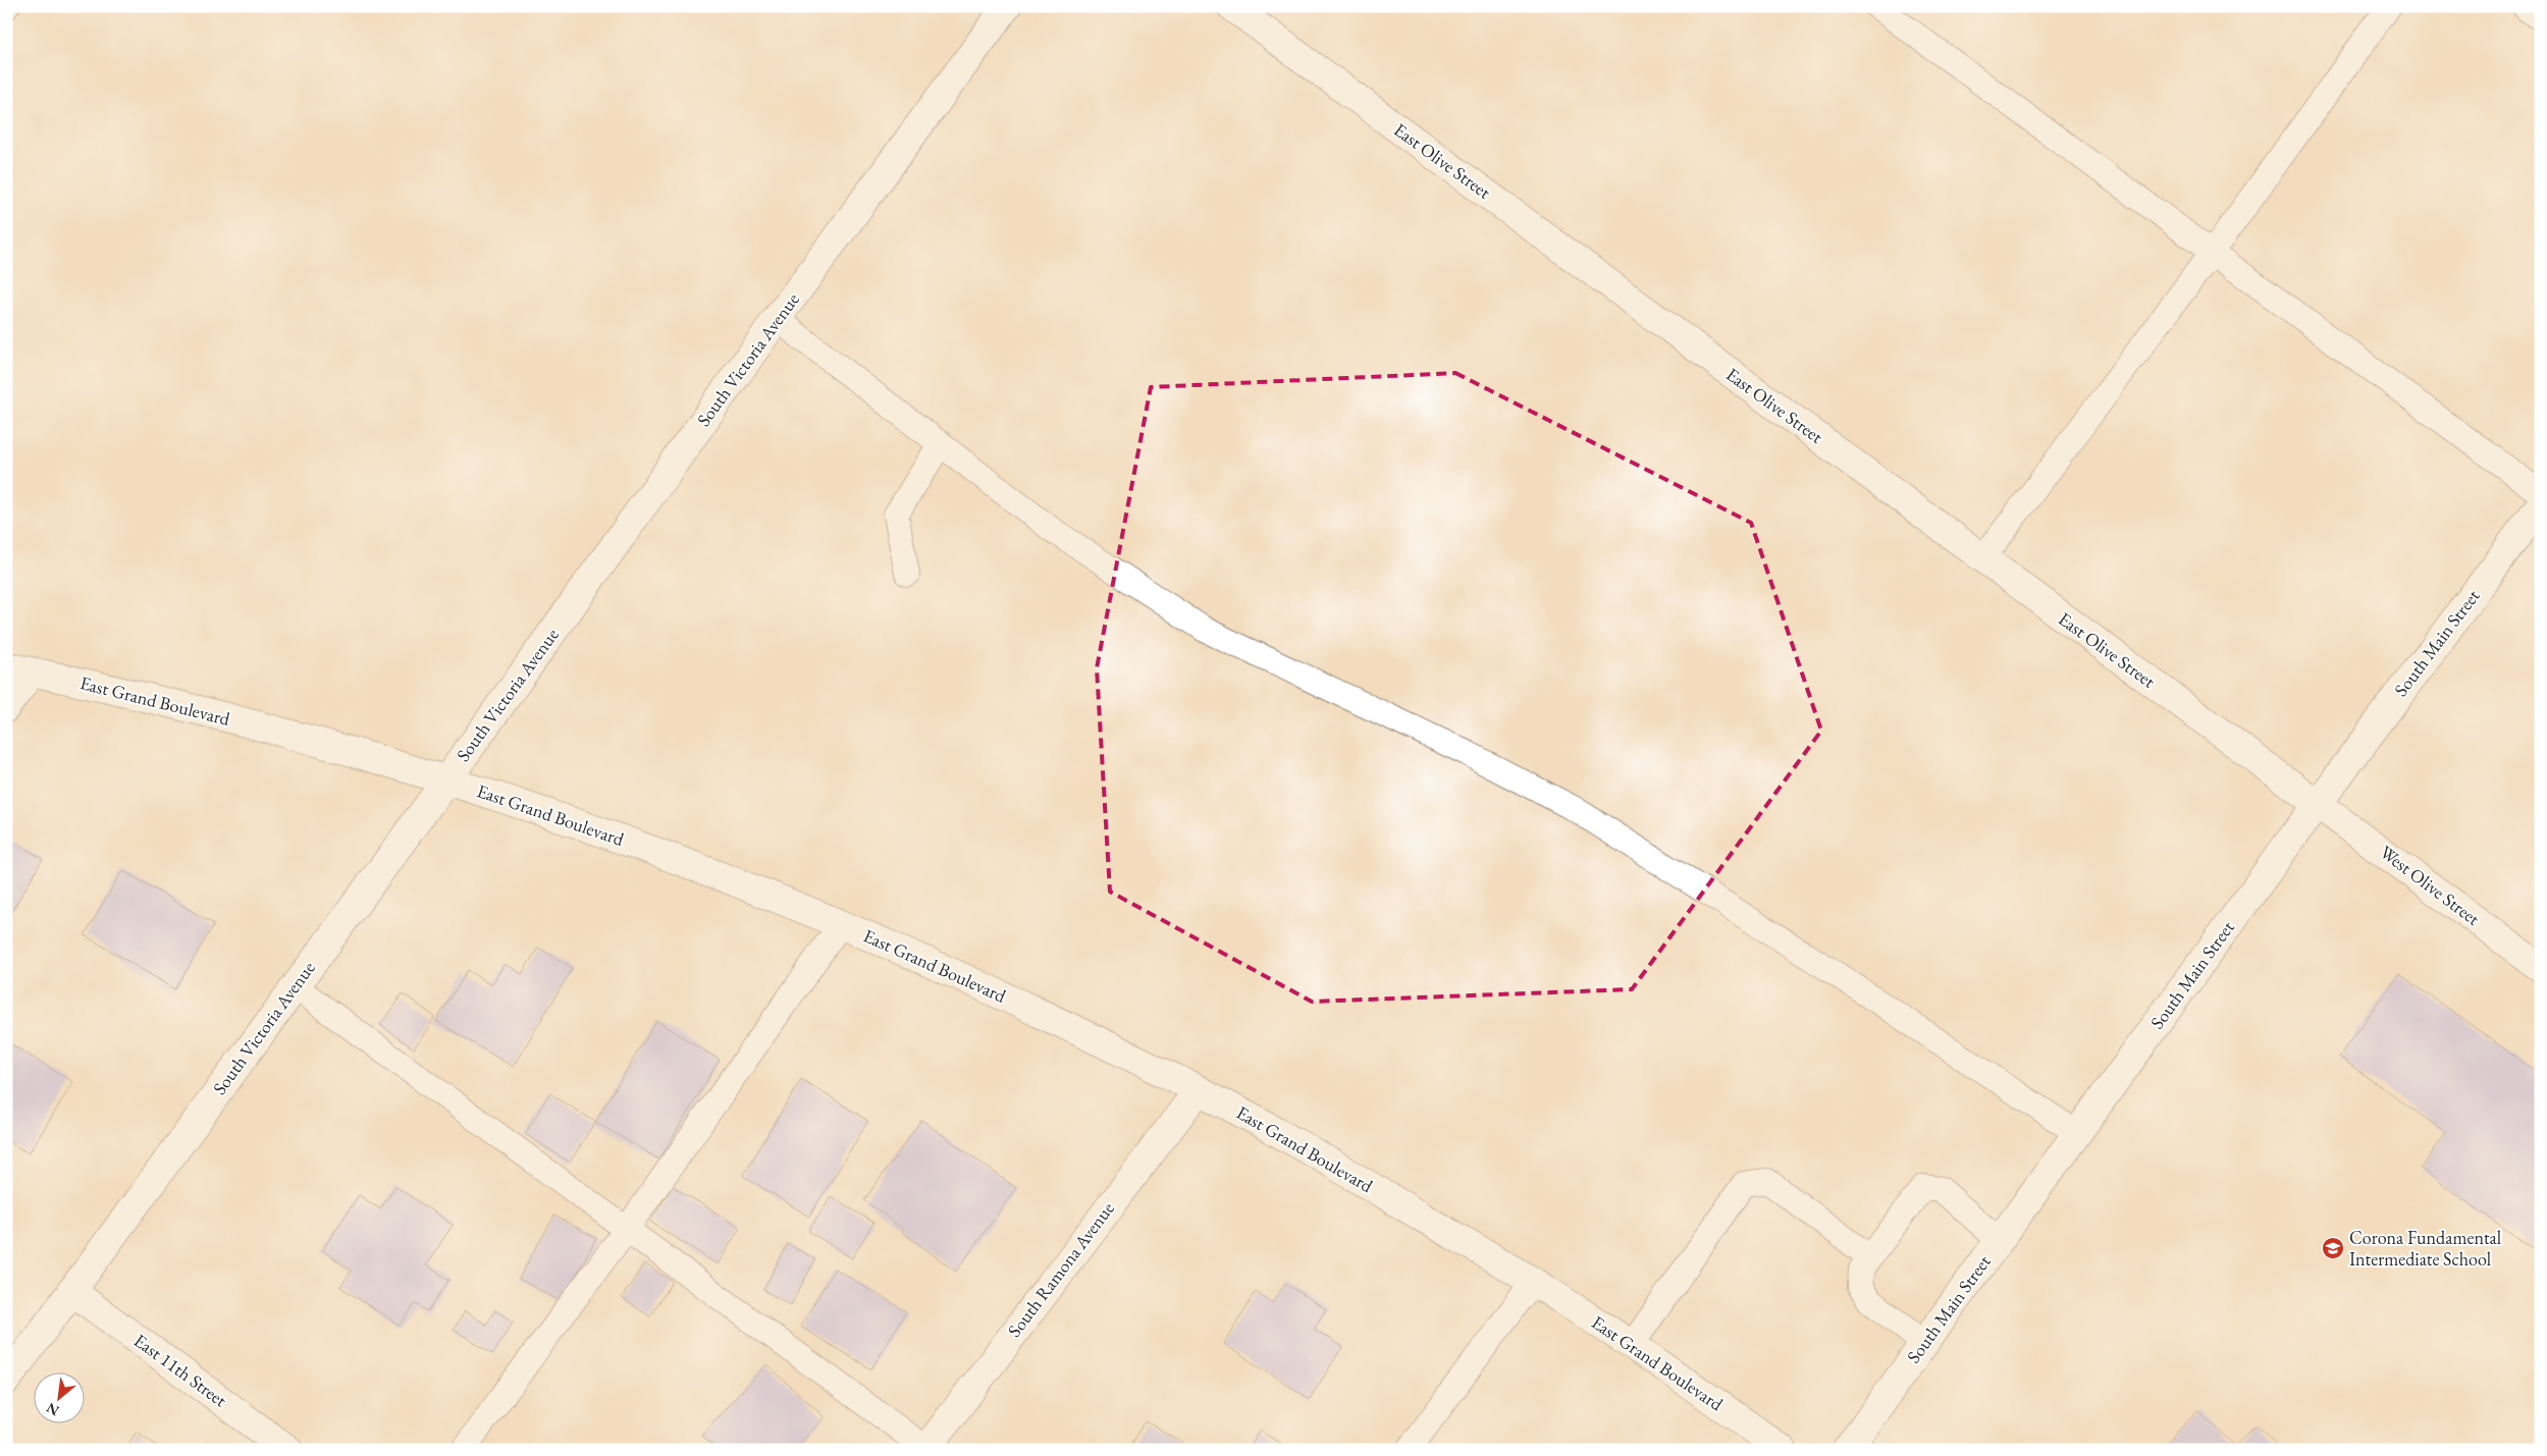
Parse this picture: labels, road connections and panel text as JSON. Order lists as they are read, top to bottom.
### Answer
{
  "streets": {
    "street": [
      "East Olive Street",
      "South Victoria Avenue",
      "South Main Street",
      "East Grand Boulevard",
      "West Olive Street",
      "South Ramona Avenue",
      "East 11th Street"
    ]
  },
  "crossings": [
    ["East Olive Street", "South Main Street"],
    ["East Olive Street", "West Olive Street"],
    ["South Victoria Avenue", "East Grand Boulevard"],
    ["South Victoria Avenue", "East 11th Street"],
    ["South Main Street", "West Olive Street"],
    ["East Grand Boulevard", "South Ramona Avenue"]
  ],
  "places": {
    "school or university": ["Corona Fundamental Intermediate School"]
  },
  "north": "bottom left"
}
